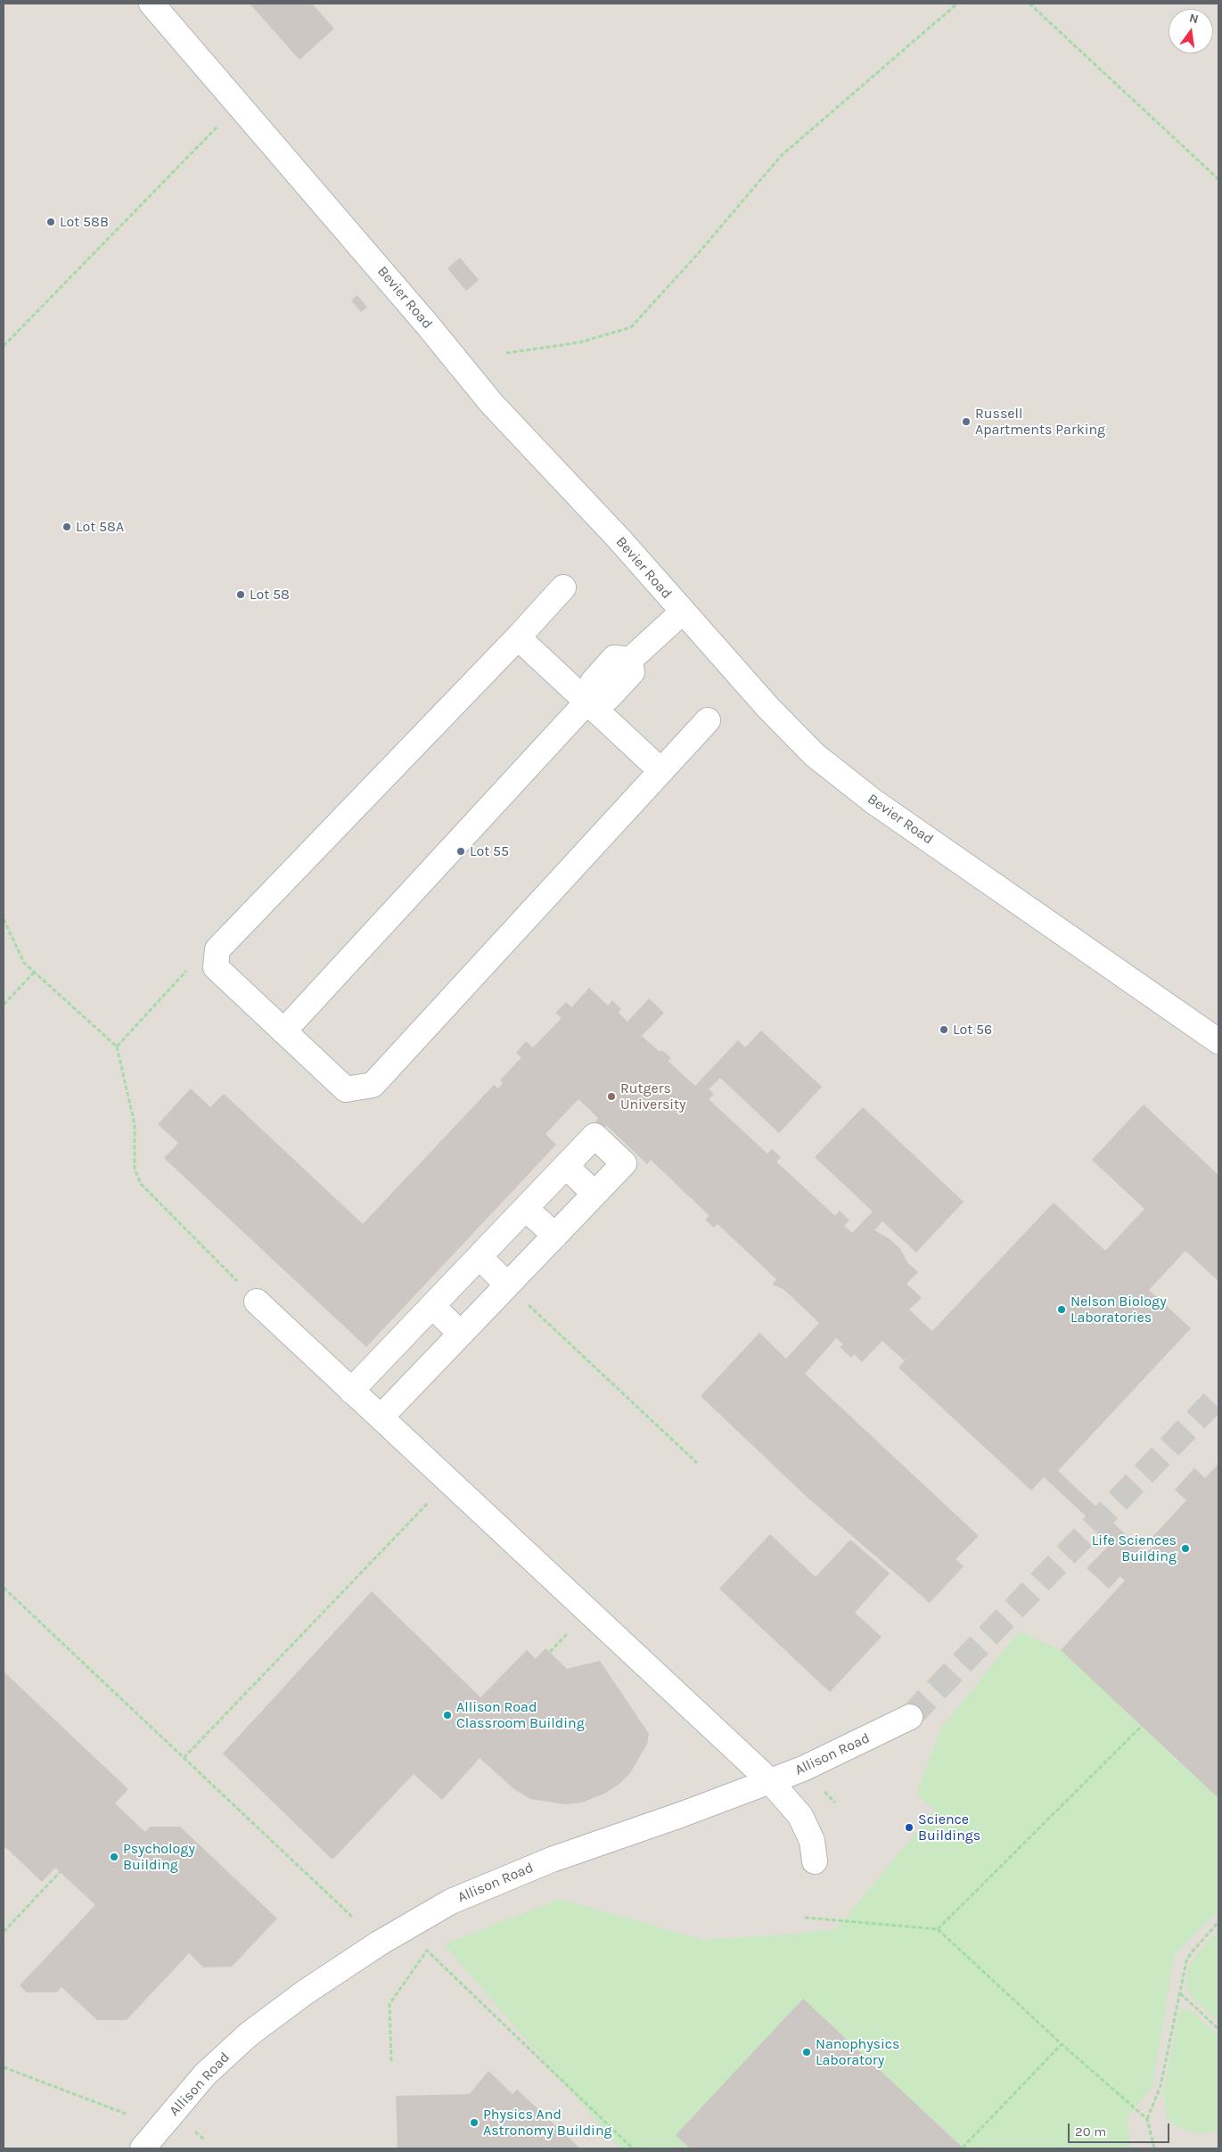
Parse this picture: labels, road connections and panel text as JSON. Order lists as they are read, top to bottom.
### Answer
{
  "streets": {
    "street": ["Bevier Road", "Allison Road"]
  },
  "places": [
    "Lot 58B",
    "Russell Apartments Parking",
    "Lot 58A",
    "Lot 58",
    "Lot 55",
    "Lot 56",
    "Rutgers University",
    "Nelson Biology Laboratories",
    "Life Sciences Building",
    "Allison Road Classroom Building",
    "Science Buildings",
    "Psychology Building",
    "Nanophysics Laboratory",
    "Physics And Astronomy Building"
  ],
  "scale_bar": "20 m",
  "north": "top"
}
